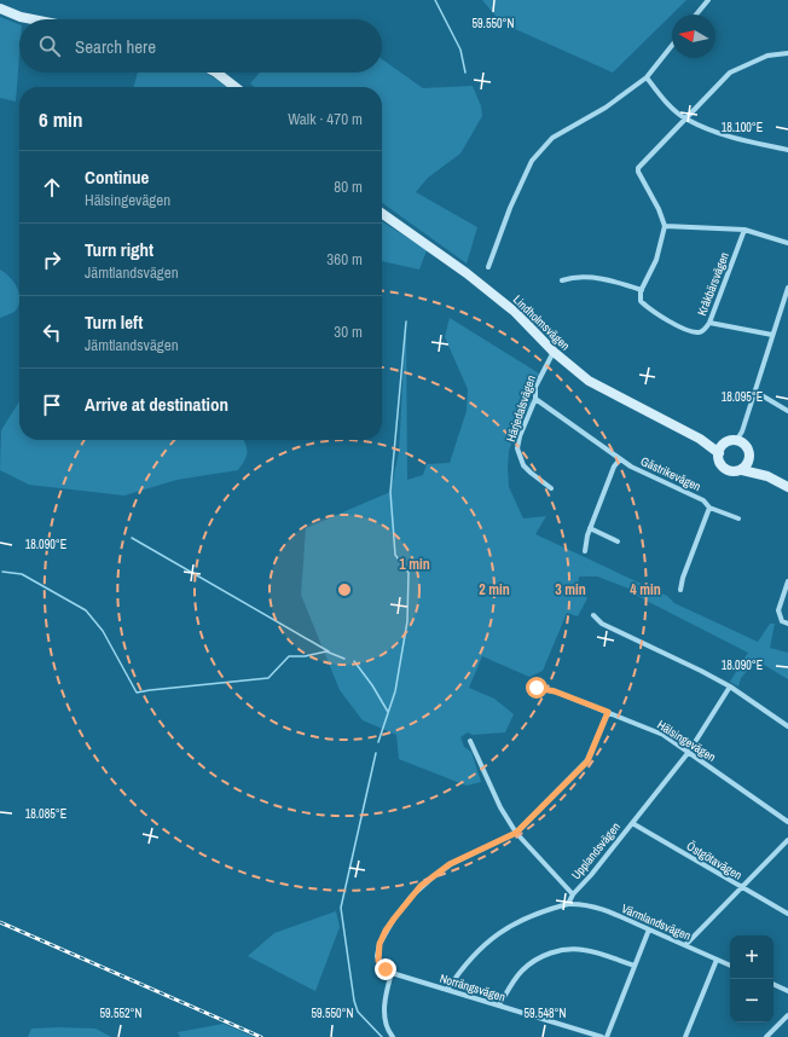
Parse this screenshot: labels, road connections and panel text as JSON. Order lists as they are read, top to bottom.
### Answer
{
  "streets": {
    "main road": ["Lindholmsvägen"],
    "street": [
      "Kråkbärsvägen",
      "Härjedalsvägen",
      "Gästrikevägen",
      "Hälsingevägen",
      "Upplandsvägen",
      "Östgötavägen",
      "Värmlandsvägen",
      "Norrängsvägen"
    ]
  },
  "crossings": [
    ["Lindholmsvägen", "Härjedalsvägen"],
    ["Härjedalsvägen", "Gästrikevägen"],
    ["Hälsingevägen", "Upplandsvägen"],
    ["Upplandsvägen", "Östgötavägen"],
    ["Upplandsvägen", "Värmlandsvägen"]
  ],
  "north": "left",
  "page": {
    "search": "Search here",
    "heading": ["6 min", "Walk · 470 m"],
    "list": [
      ["Continue", "Hälsingevägen", "80 m"],
      ["Turn right", "Jämtlandsvägen", "360 m"],
      ["Turn left", "Jämtlandsvägen", "30 m"],
      "Arrive at destination"
    ],
    "map_buttons": ["+", "−"]
  },
  "coordinates": [
    "59.550°N",
    "18.100°E",
    "18.095°E",
    "18.090°E",
    "18.085°E",
    "59.552°N",
    "59.548°N"
  ],
  "rings": [
    "1 min",
    "2 min",
    "3 min",
    "4 min"
  ]
}
